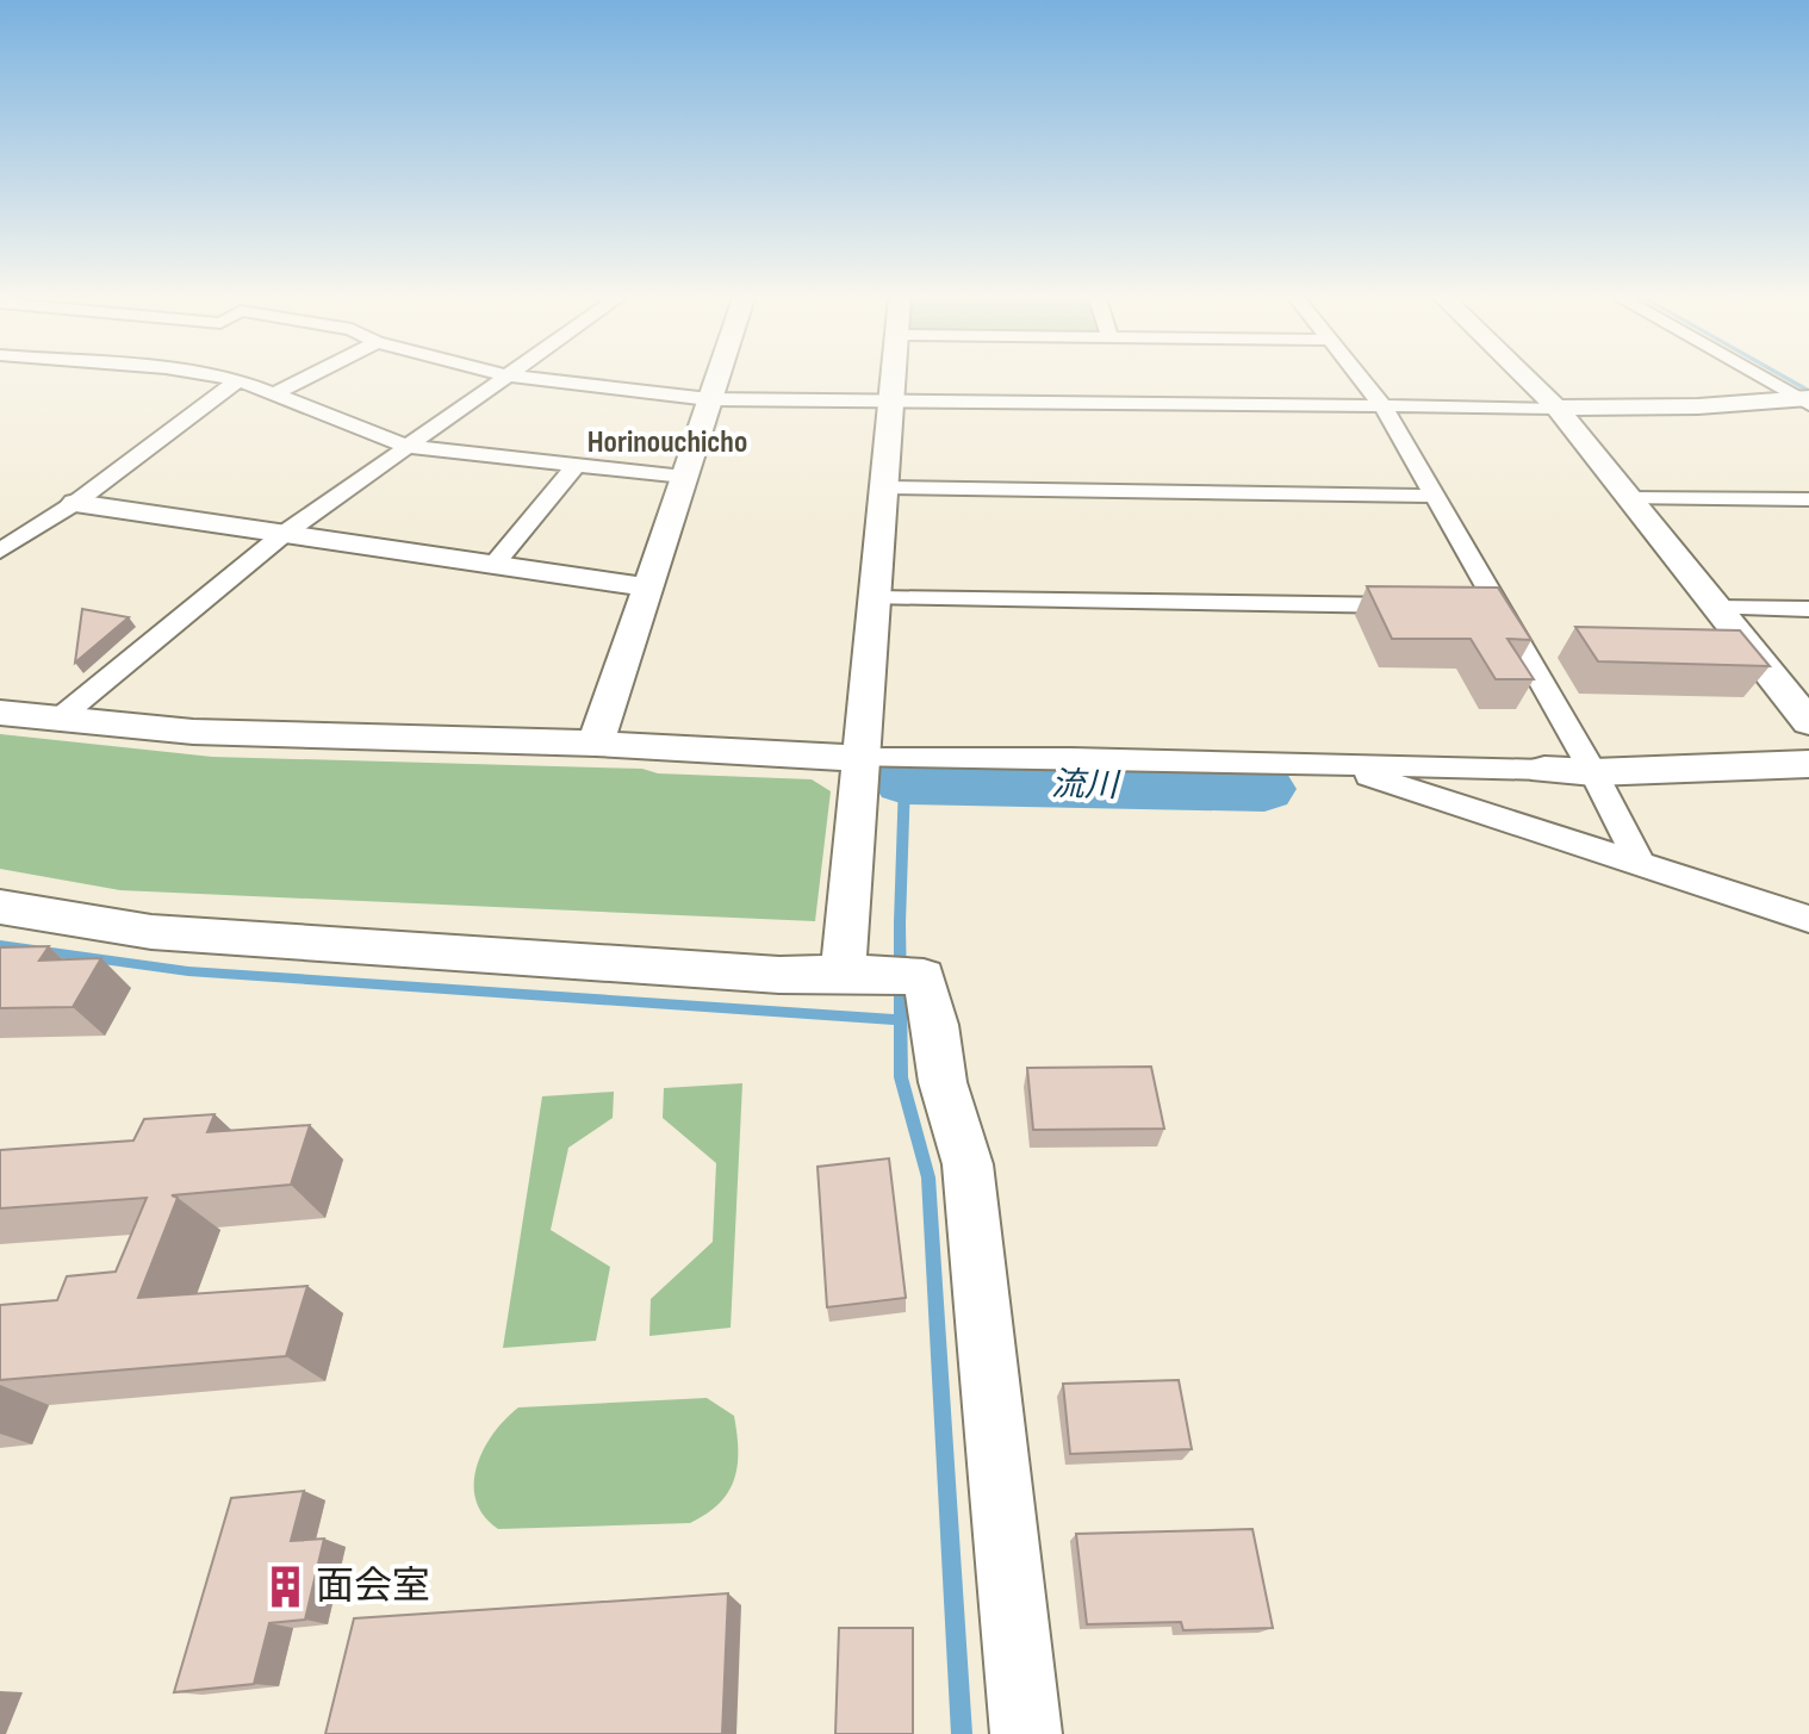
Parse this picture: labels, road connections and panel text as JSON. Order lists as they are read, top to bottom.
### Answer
{
  "districts": ["Horinouchicho"],
  "water": ["流川"],
  "places": {
    "building": ["面会室"]
  }
}
